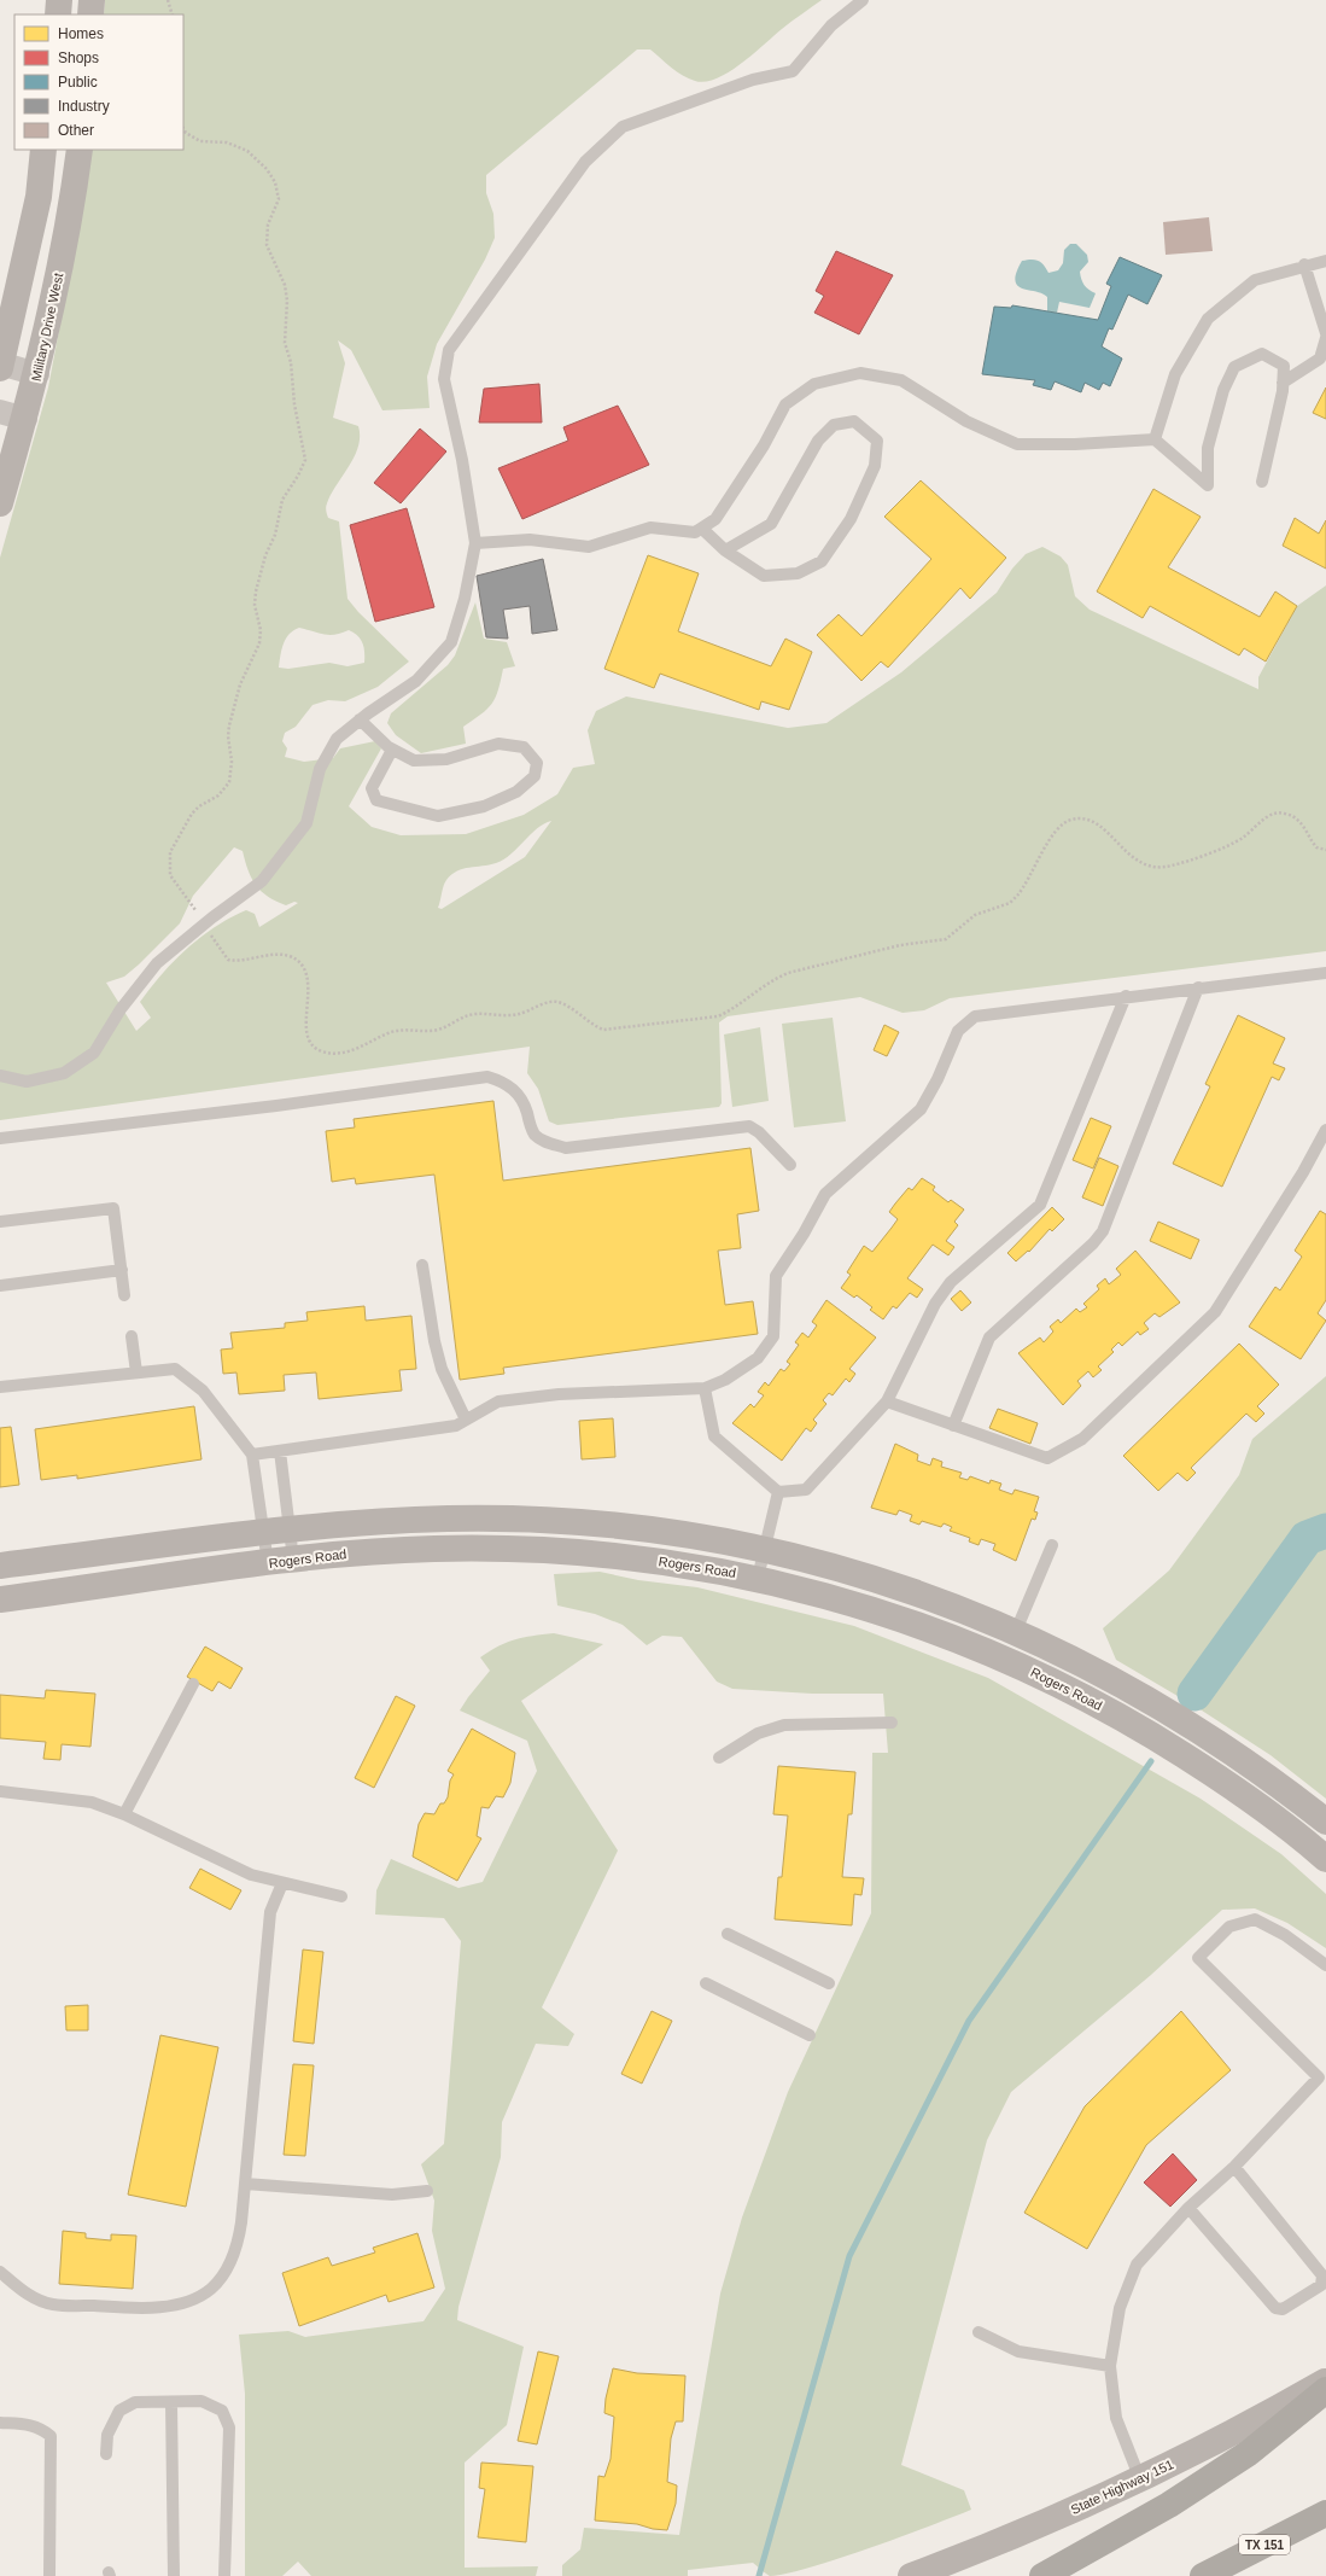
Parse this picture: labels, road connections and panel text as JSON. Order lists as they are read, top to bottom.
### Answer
{
  "streets": {
    "highway": ["TX 151"],
    "main road": ["Military Drive West", "Rogers Road", "State Highway 151"]
  },
  "legend": [
    "Homes",
    "Shops",
    "Public",
    "Industry",
    "Other"
  ]
}
